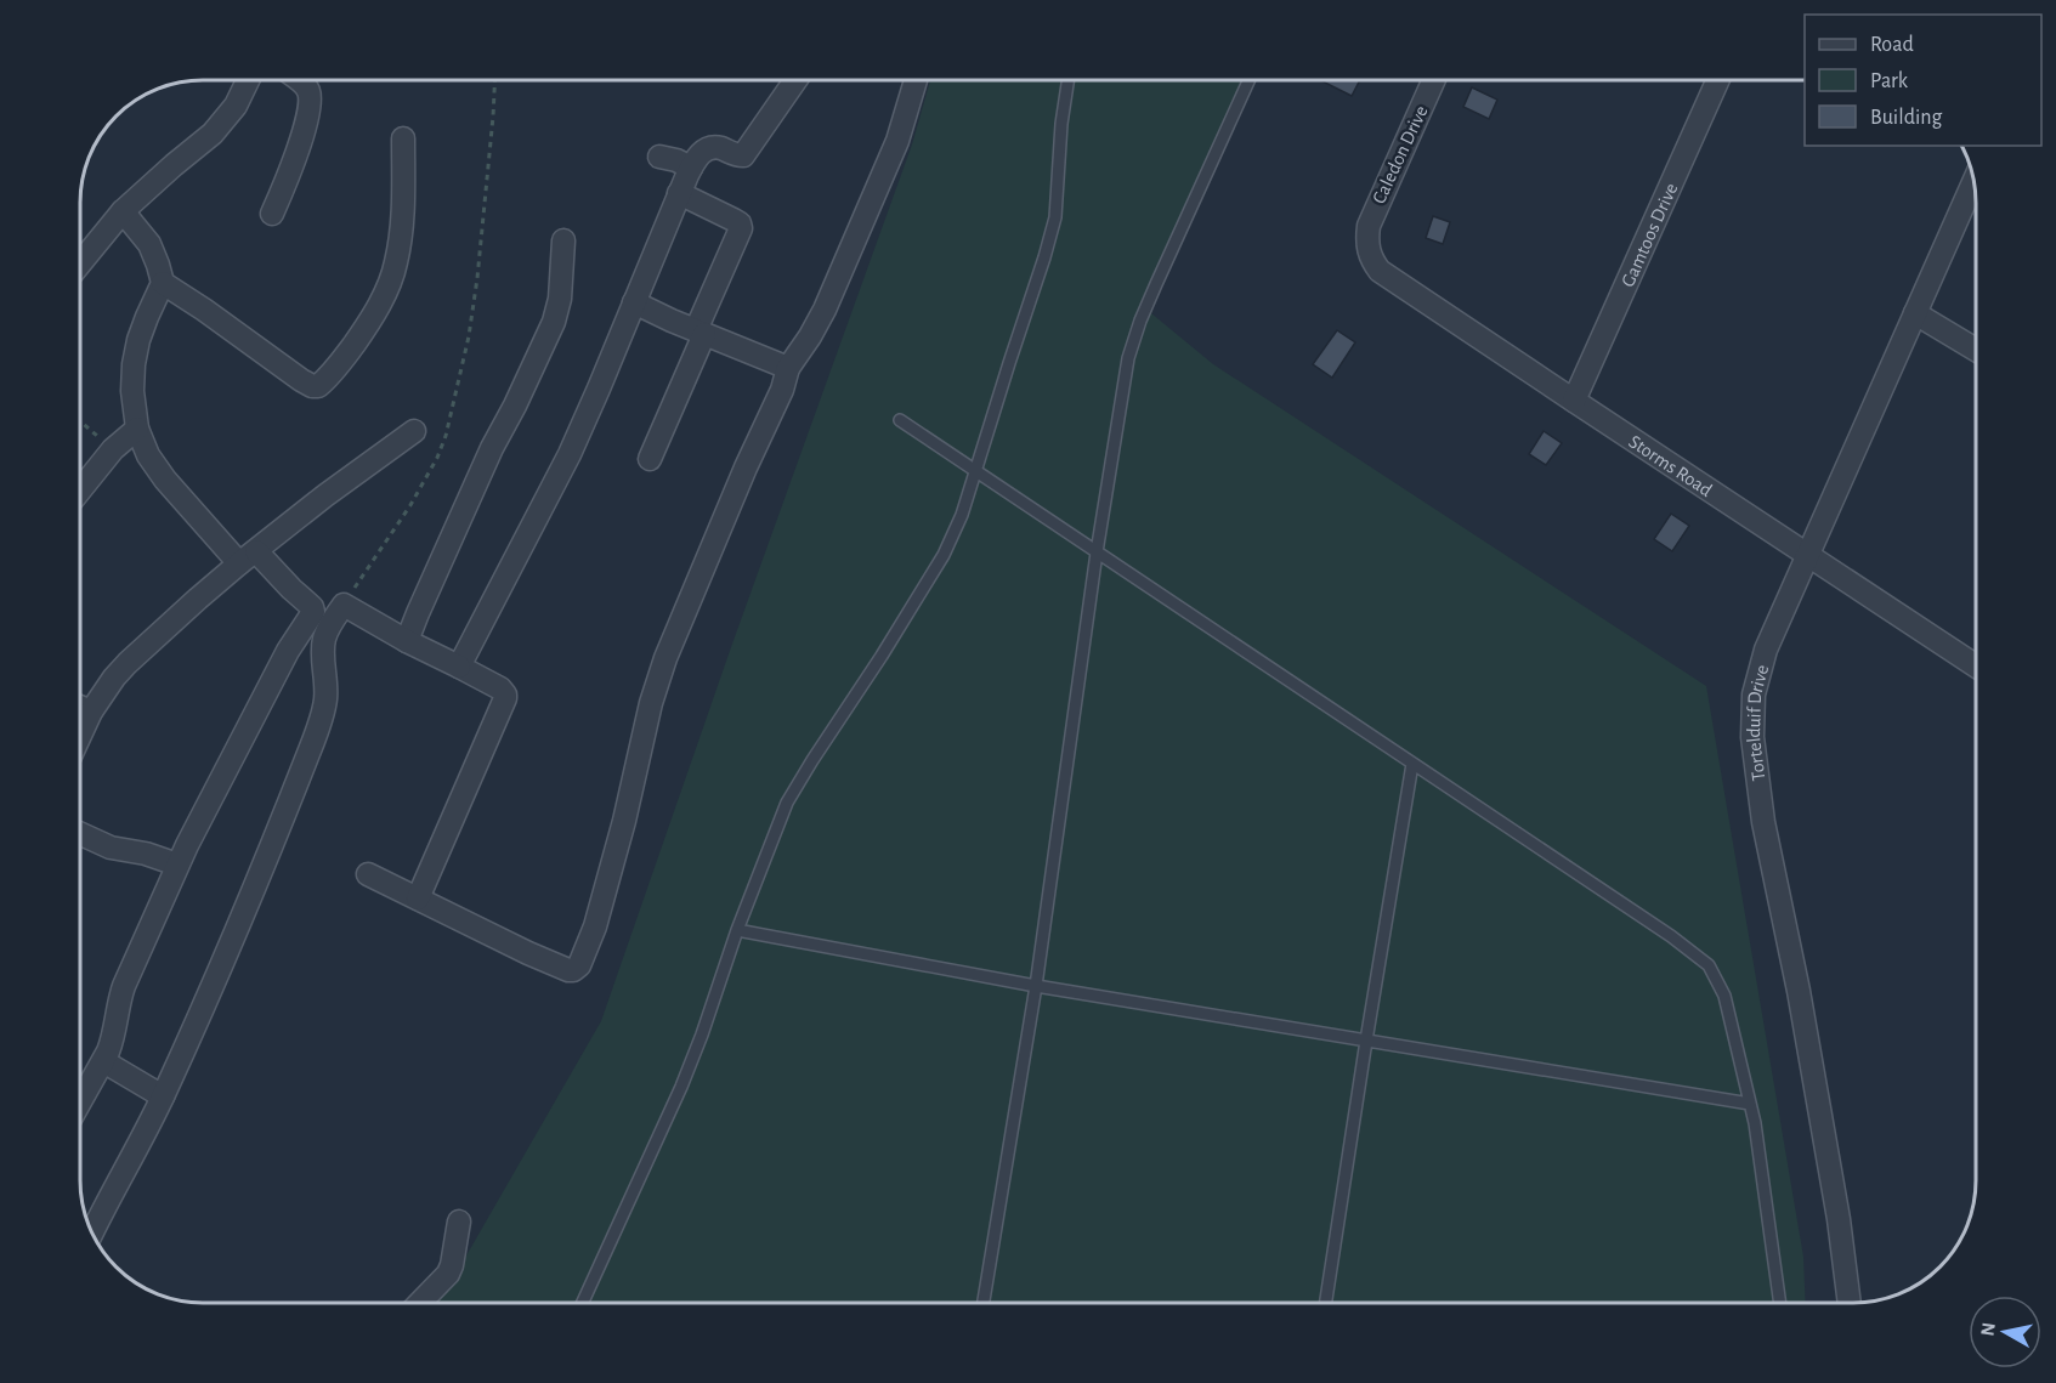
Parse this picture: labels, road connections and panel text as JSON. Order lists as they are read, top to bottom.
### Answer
{
  "streets": {
    "street": [
      "Caledon Drive",
      "Gamtoos Drive",
      "Storms Road",
      "Tortelduif Drive"
    ]
  },
  "crossings": [
    ["Caledon Drive", "Storms Road"],
    ["Gamtoos Drive", "Storms Road"],
    ["Storms Road", "Tortelduif Drive"]
  ],
  "legend": ["Road", "Park", "Building"],
  "north": "left"
}
